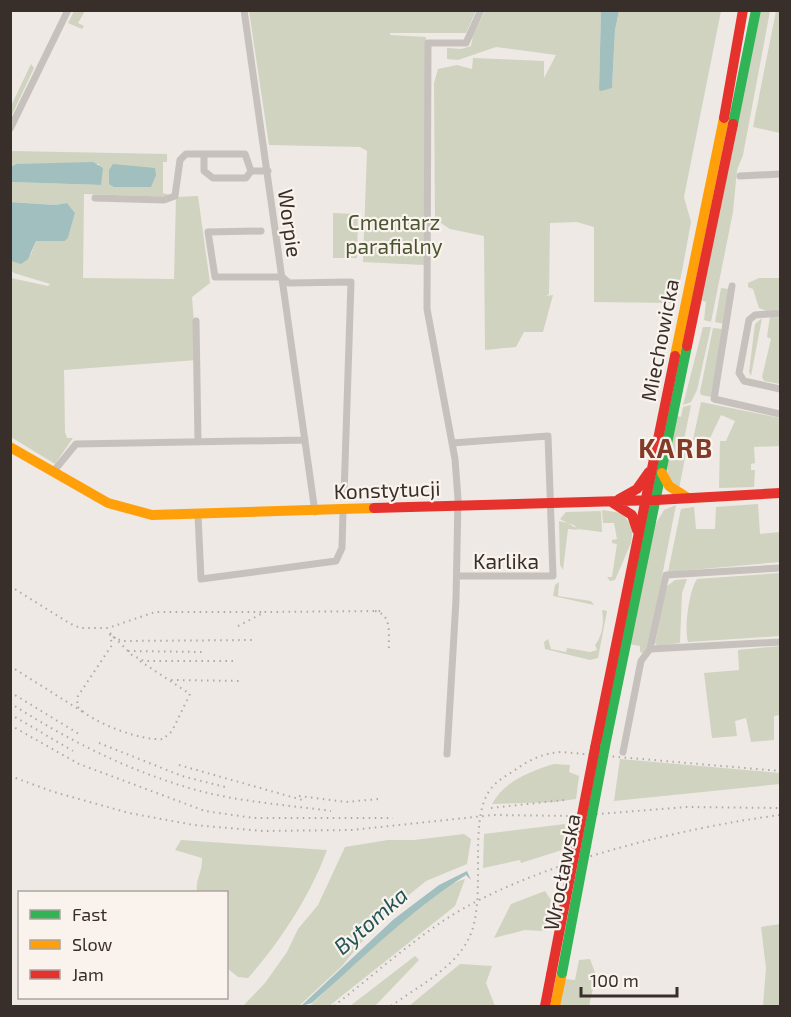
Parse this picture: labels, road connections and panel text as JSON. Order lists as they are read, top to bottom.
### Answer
{
  "streets": {
    "main road": ["Miechowicka", "Konstytucji", "Wrocławska"],
    "street": ["Worpie", "Karlika"]
  },
  "crossings": [
    ["Worpie", "Konstytucji"],
    ["Miechowicka", "Konstytucji"],
    ["Miechowicka", "Wrocławska"],
    ["Konstytucji", "Karlika"]
  ],
  "districts": ["KARB"],
  "water": ["Bytomka"],
  "parks": ["Cmentarz parafialny"],
  "legend": ["Fast", "Slow", "Jam"],
  "scale_bar": "100 m"
}
